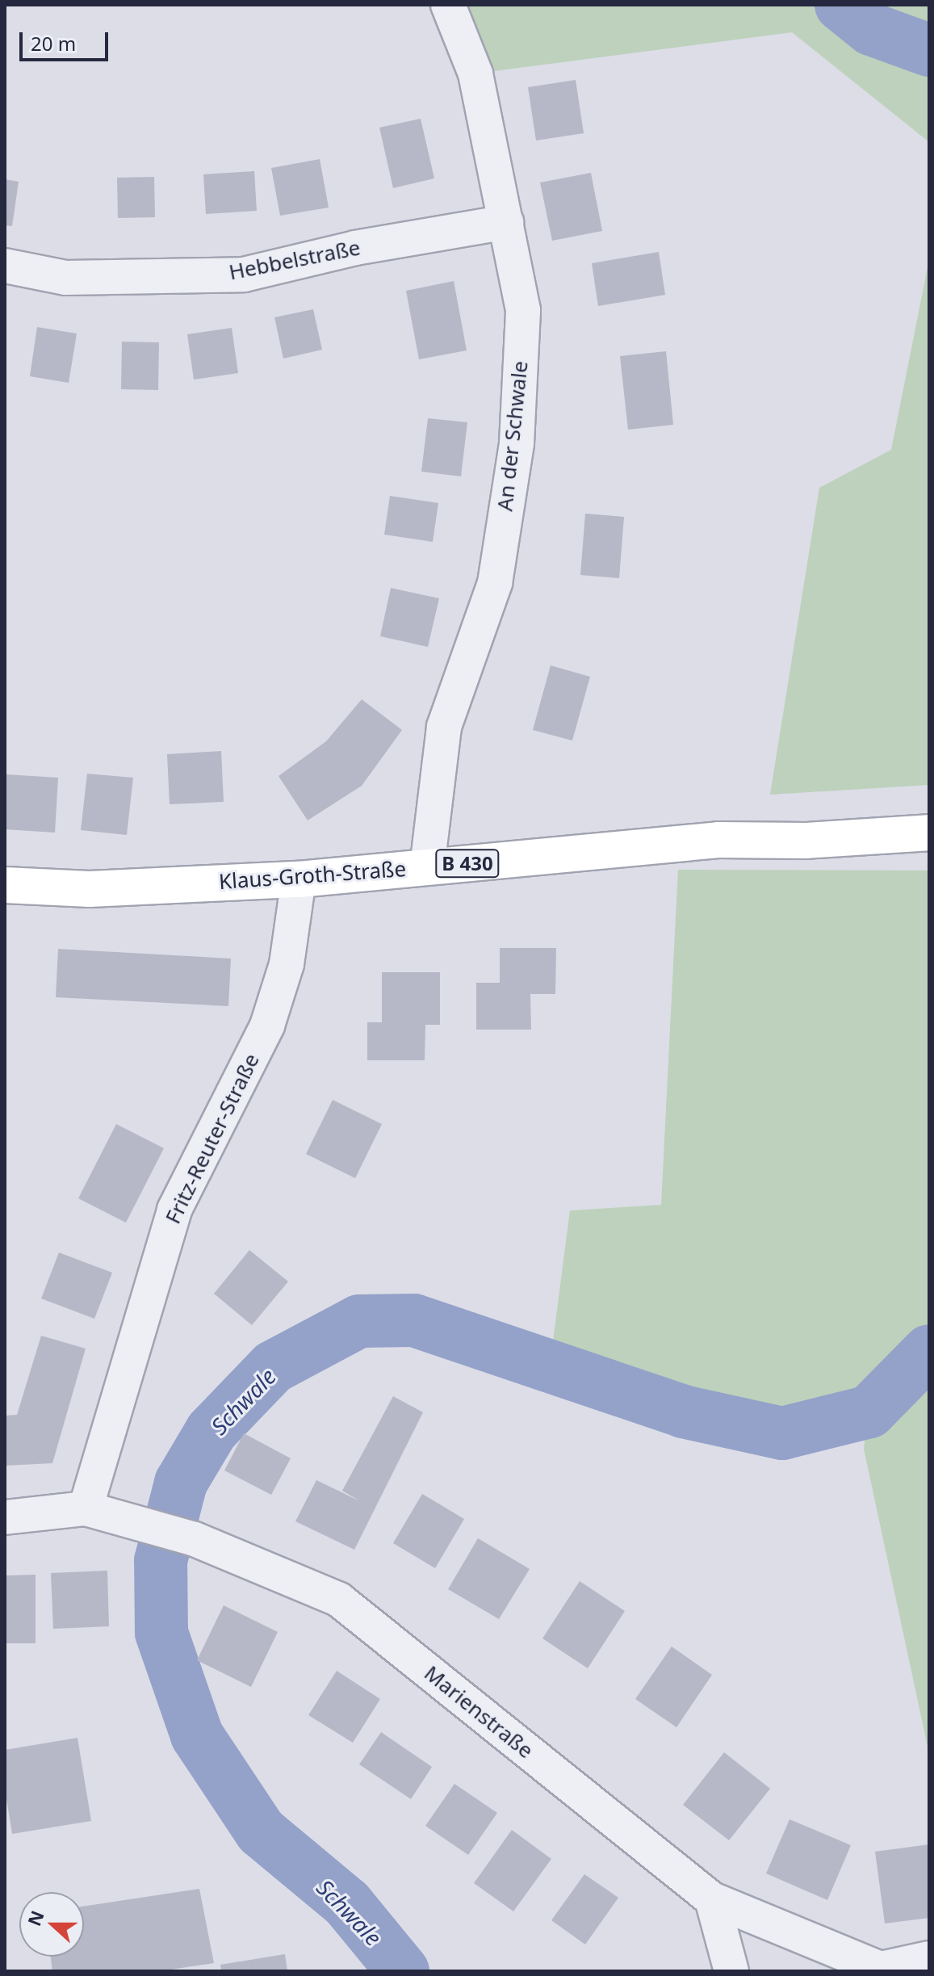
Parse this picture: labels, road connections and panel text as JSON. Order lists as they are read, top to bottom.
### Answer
{
  "streets": {
    "main road": ["B 430", "Klaus-Groth-Straße"],
    "street": [
      "Hebbelstraße",
      "An der Schwale",
      "Fritz-Reuter-Straße",
      "Marienstraße"
    ]
  },
  "crossings": [
    ["Hebbelstraße", "An der Schwale"],
    ["An der Schwale", "Klaus-Groth-Straße"],
    ["Klaus-Groth-Straße", "Fritz-Reuter-Straße"],
    ["Fritz-Reuter-Straße", "Marienstraße"]
  ],
  "water": ["Schwale"],
  "scale_bar": "20 m",
  "north": "left"
}
